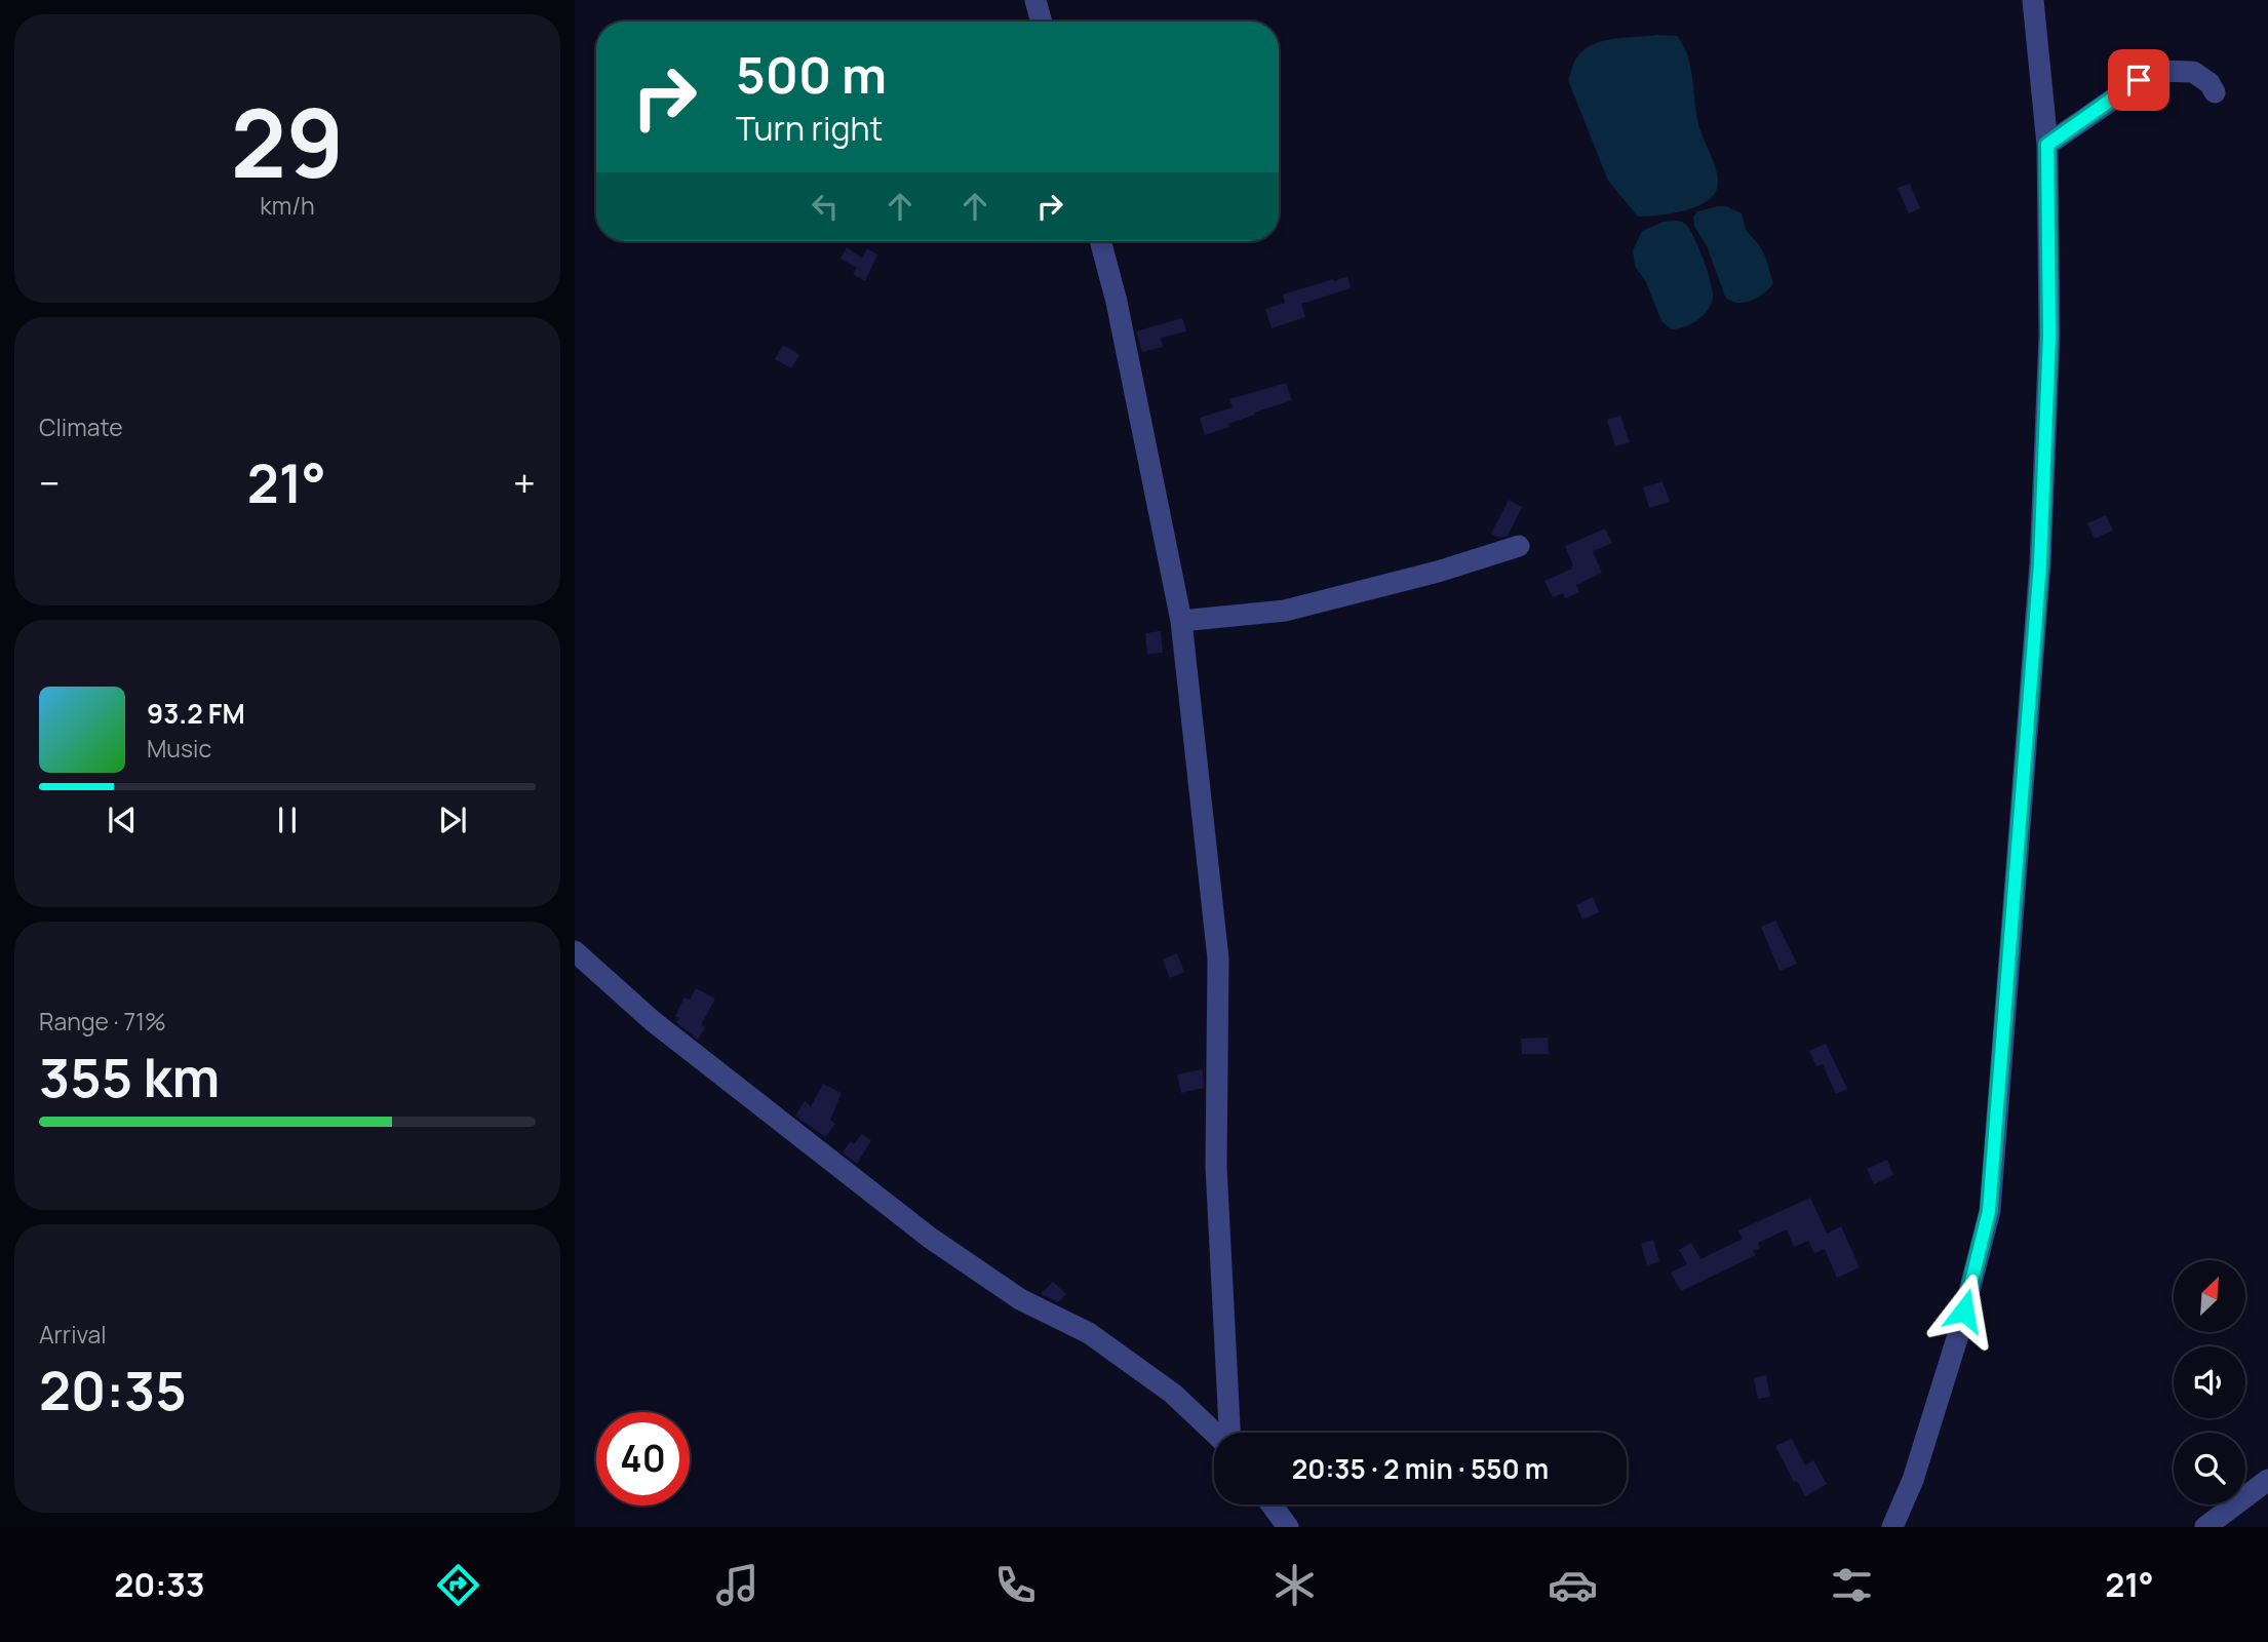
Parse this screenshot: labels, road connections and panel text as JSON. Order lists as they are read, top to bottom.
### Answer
{
  "north": "top right",
  "page": {
    "tile": [
      ["29", "km/h"],
      "Climate",
      ["Range · 71%", "355 km"],
      ["Arrival", "20:35"]
    ],
    "turn": ["500 m", "Turn right"],
    "heat": ["−", "21°", "+"],
    "song": ["93.2 FM", "Music"],
    "limit": "40",
    "trip": "20:35 · 2 min · 550 m",
    "tabs": ["20:33", "21°"]
  }
}
